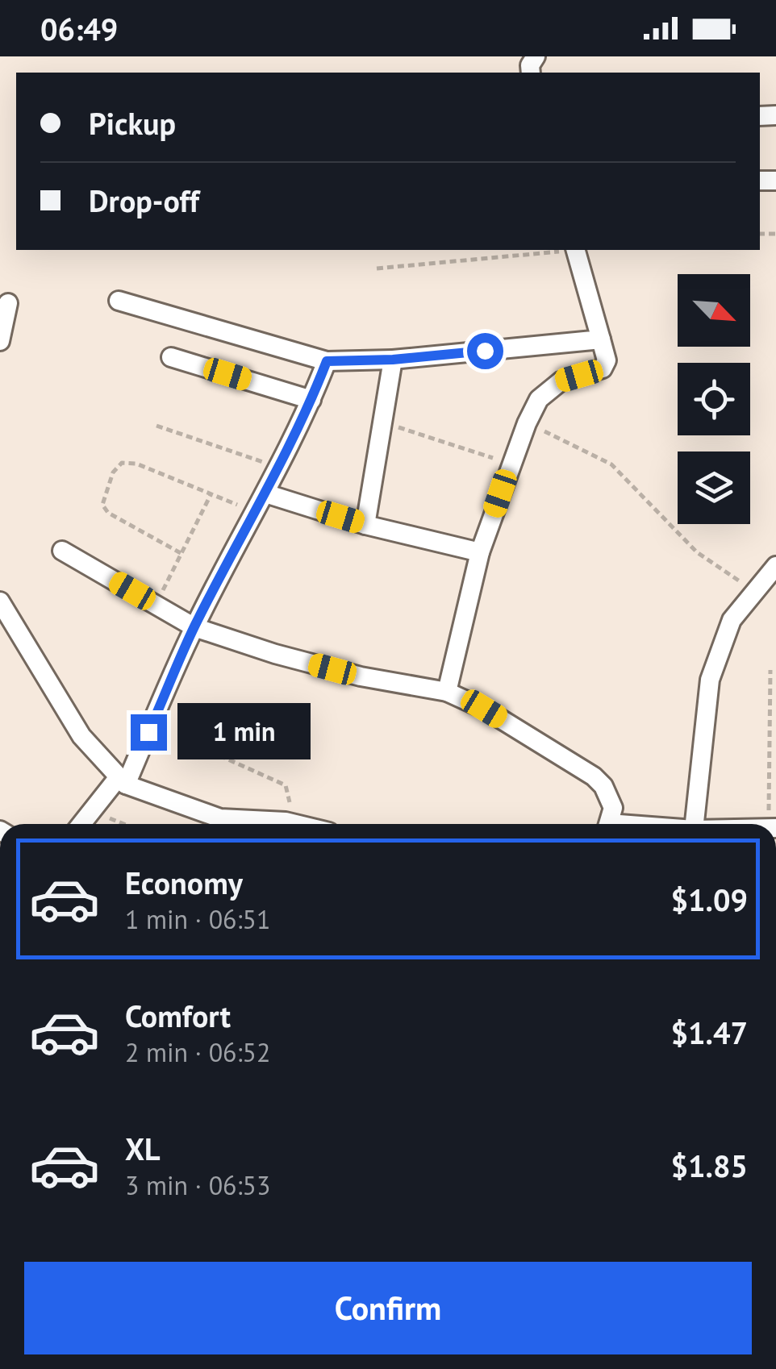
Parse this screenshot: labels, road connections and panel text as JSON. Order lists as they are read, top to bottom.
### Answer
{
  "north": "bottom right",
  "page": {
    "status": "06:49",
    "banner": ["Pickup", "Drop-off"],
    "bubble": "1 min",
    "list": [
      {
        "name": "Economy",
        "note": "1 min · 06:51",
        "value": "$1.09"
      },
      {
        "name": "Comfort",
        "note": "2 min · 06:52",
        "value": "$1.47"
      },
      {
        "name": "XL",
        "note": "3 min · 06:53",
        "value": "$1.85"
      }
    ],
    "buttons": "Confirm"
  }
}
